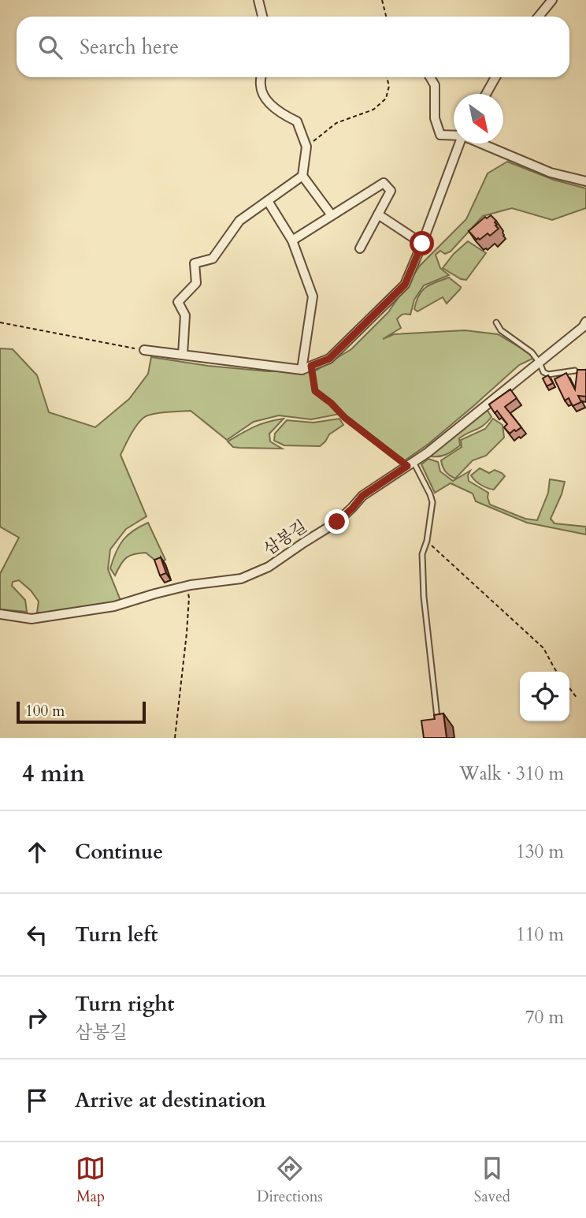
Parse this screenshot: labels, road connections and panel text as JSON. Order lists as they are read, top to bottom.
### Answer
{
  "streets": {
    "street": ["삼봉길"]
  },
  "scale_bar": "100 m",
  "north": "bottom right",
  "page": {
    "search": "Search here",
    "scale": "100 m",
    "heading": ["4 min", "Walk · 310 m"],
    "list": [
      ["Continue", "130 m"],
      ["Turn left", "110 m"],
      ["Turn right", "삼봉길", "70 m"],
      "Arrive at destination"
    ],
    "nav": ["Map", "Directions", "Saved"]
  }
}
